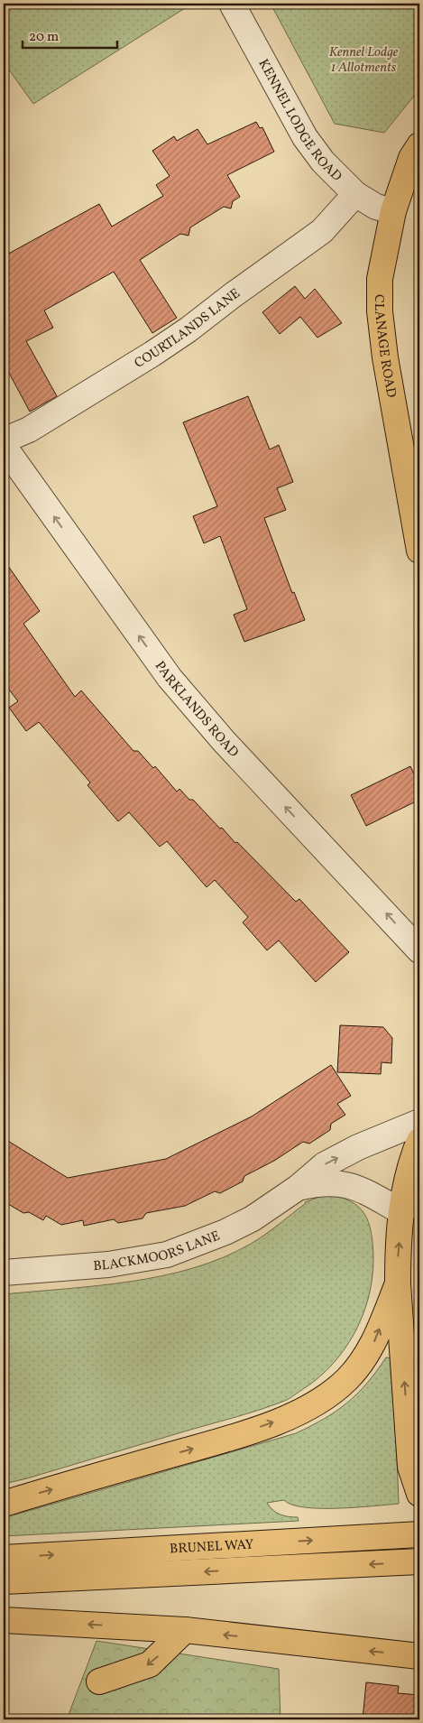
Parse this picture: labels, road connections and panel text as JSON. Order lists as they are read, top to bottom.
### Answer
{
  "streets": {
    "main road": ["CLANAGE ROAD", "BRUNEL WAY"],
    "street": [
      "KENNEL LODGE ROAD",
      "COURTLANDS LANE",
      "PARKLANDS ROAD",
      "BLACKMOORS LANE"
    ]
  },
  "crossings": [
    ["KENNEL LODGE ROAD", "COURTLANDS LANE"],
    ["KENNEL LODGE ROAD", "CLANAGE ROAD"]
  ],
  "one_way": ["PARKLANDS ROAD"],
  "parks": ["Kennel Lodge 1 Allotments"],
  "scale_bar": "20 m"
}
